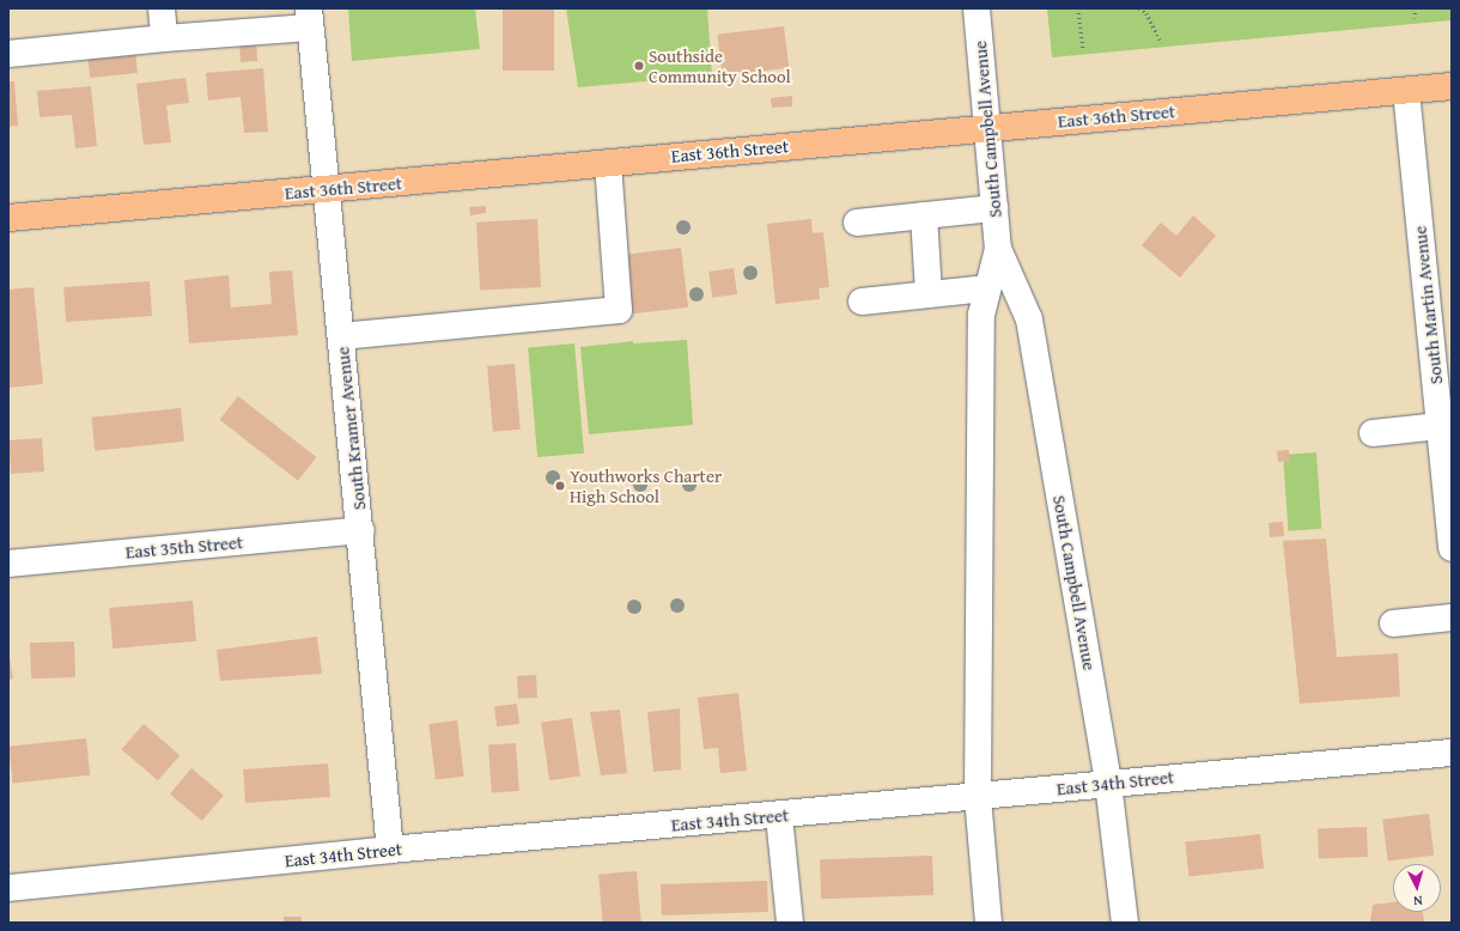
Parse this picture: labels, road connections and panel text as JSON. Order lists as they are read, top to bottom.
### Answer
{
  "streets": {
    "main road": ["East 36th Street"],
    "street": [
      "South Campbell Avenue",
      "South Martin Avenue",
      "South Kramer Avenue",
      "East 35th Street",
      "East 34th Street"
    ]
  },
  "crossings": [
    ["East 36th Street", "South Campbell Avenue"],
    ["East 36th Street", "South Martin Avenue"],
    ["East 36th Street", "South Kramer Avenue"],
    ["South Campbell Avenue", "East 34th Street"],
    ["South Kramer Avenue", "East 35th Street"],
    ["South Kramer Avenue", "East 34th Street"]
  ],
  "places": ["Southside Community School", "Youthworks Charter High School"],
  "north": "bottom"
}
